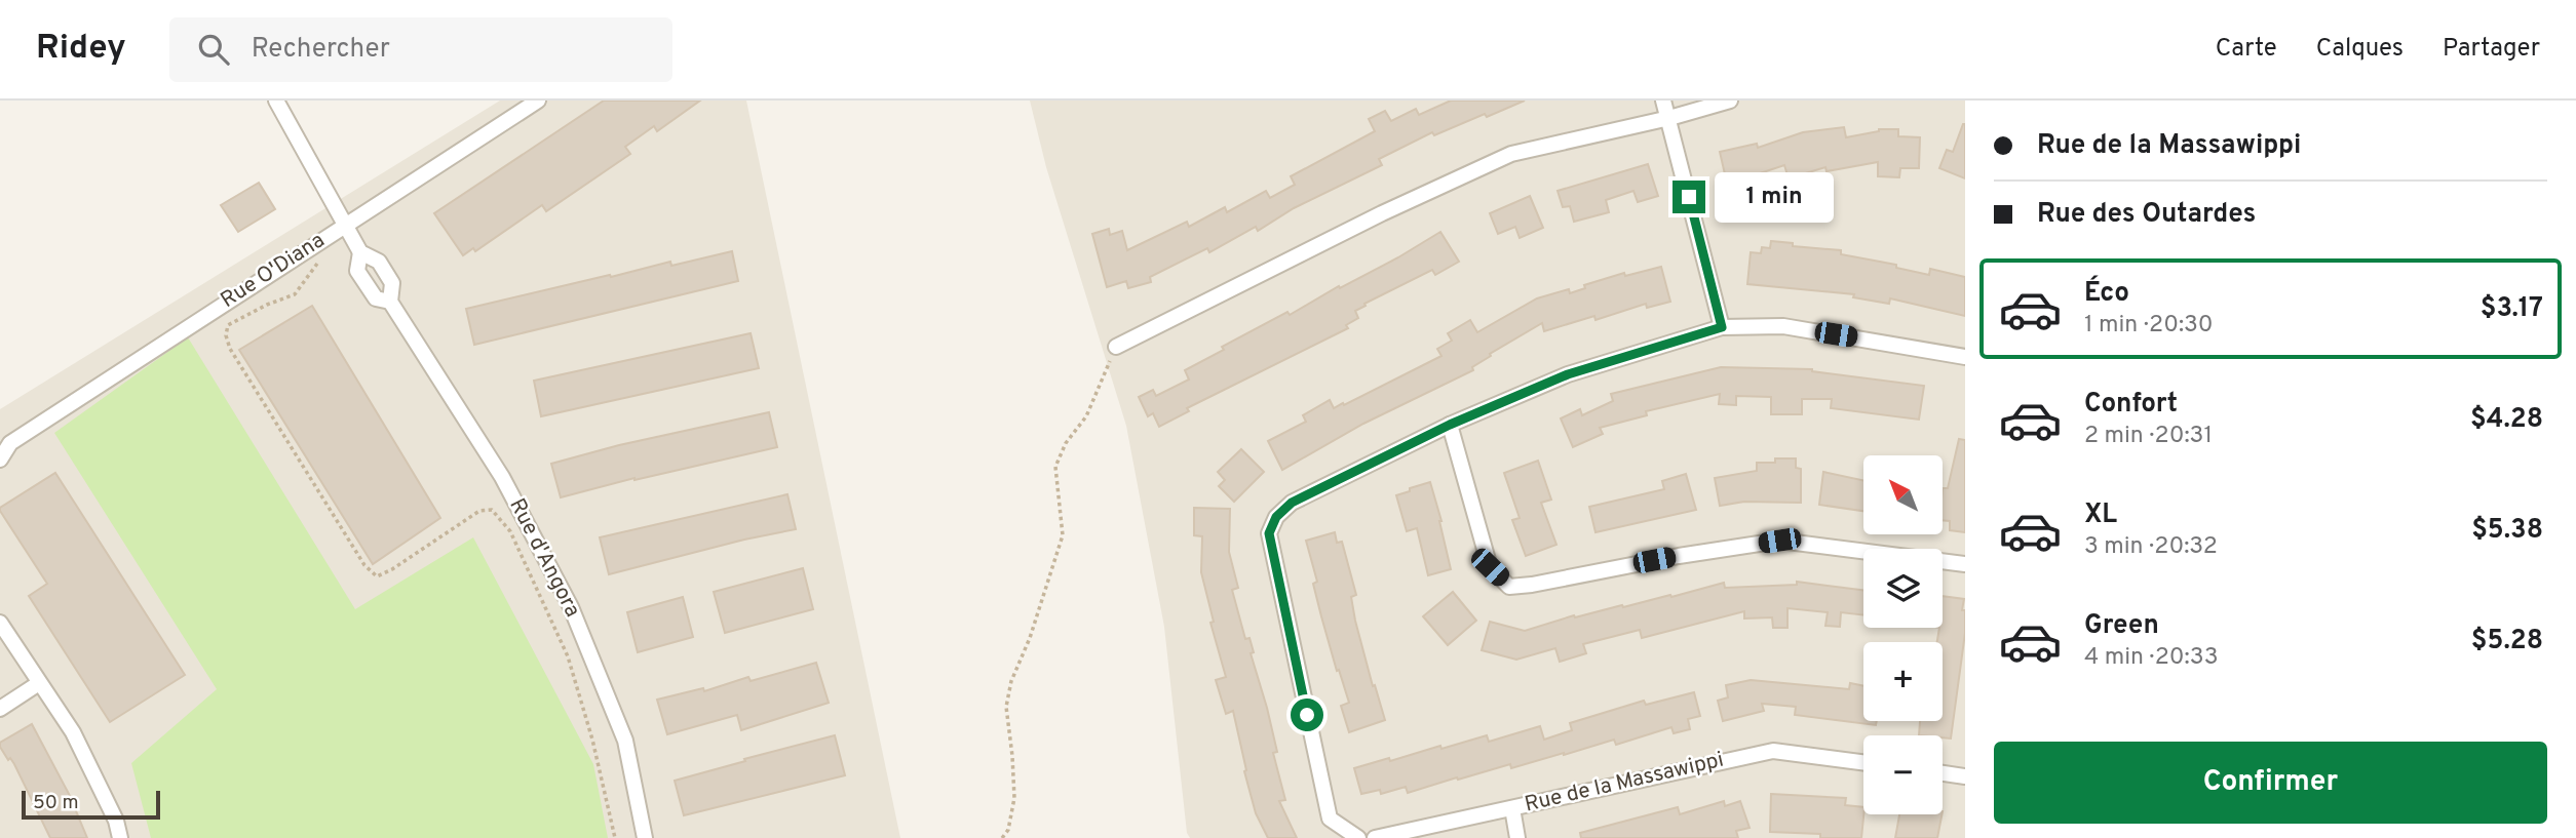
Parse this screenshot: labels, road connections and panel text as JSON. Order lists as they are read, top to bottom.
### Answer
{
  "streets": {
    "street": ["Rue O'Diana", "Rue d'Angora", "Rue de la Massawippi"]
  },
  "crossings": [
    ["Rue O'Diana", "Rue d'Angora"]
  ],
  "scale_bar": "50 m",
  "north": "top left",
  "page": {
    "header": "Ridey",
    "search": "Rechercher",
    "nav": ["Carte", "Calques", "Partager"],
    "banner": ["Rue de la Massawippi", "Rue des Outardes"],
    "bubble": "1 min",
    "list": [
      {
        "name": "Éco",
        "note": "1 min · 20:30",
        "value": "$3.17"
      },
      {
        "name": "Confort",
        "note": "2 min · 20:31",
        "value": "$4.28"
      },
      {
        "name": "XL",
        "note": "3 min · 20:32",
        "value": "$5.38"
      },
      {
        "name": "Green",
        "note": "4 min · 20:33",
        "value": "$5.28"
      }
    ],
    "map_buttons": ["+", "−"],
    "buttons": "Confirmer",
    "scale": "50 m"
  }
}
